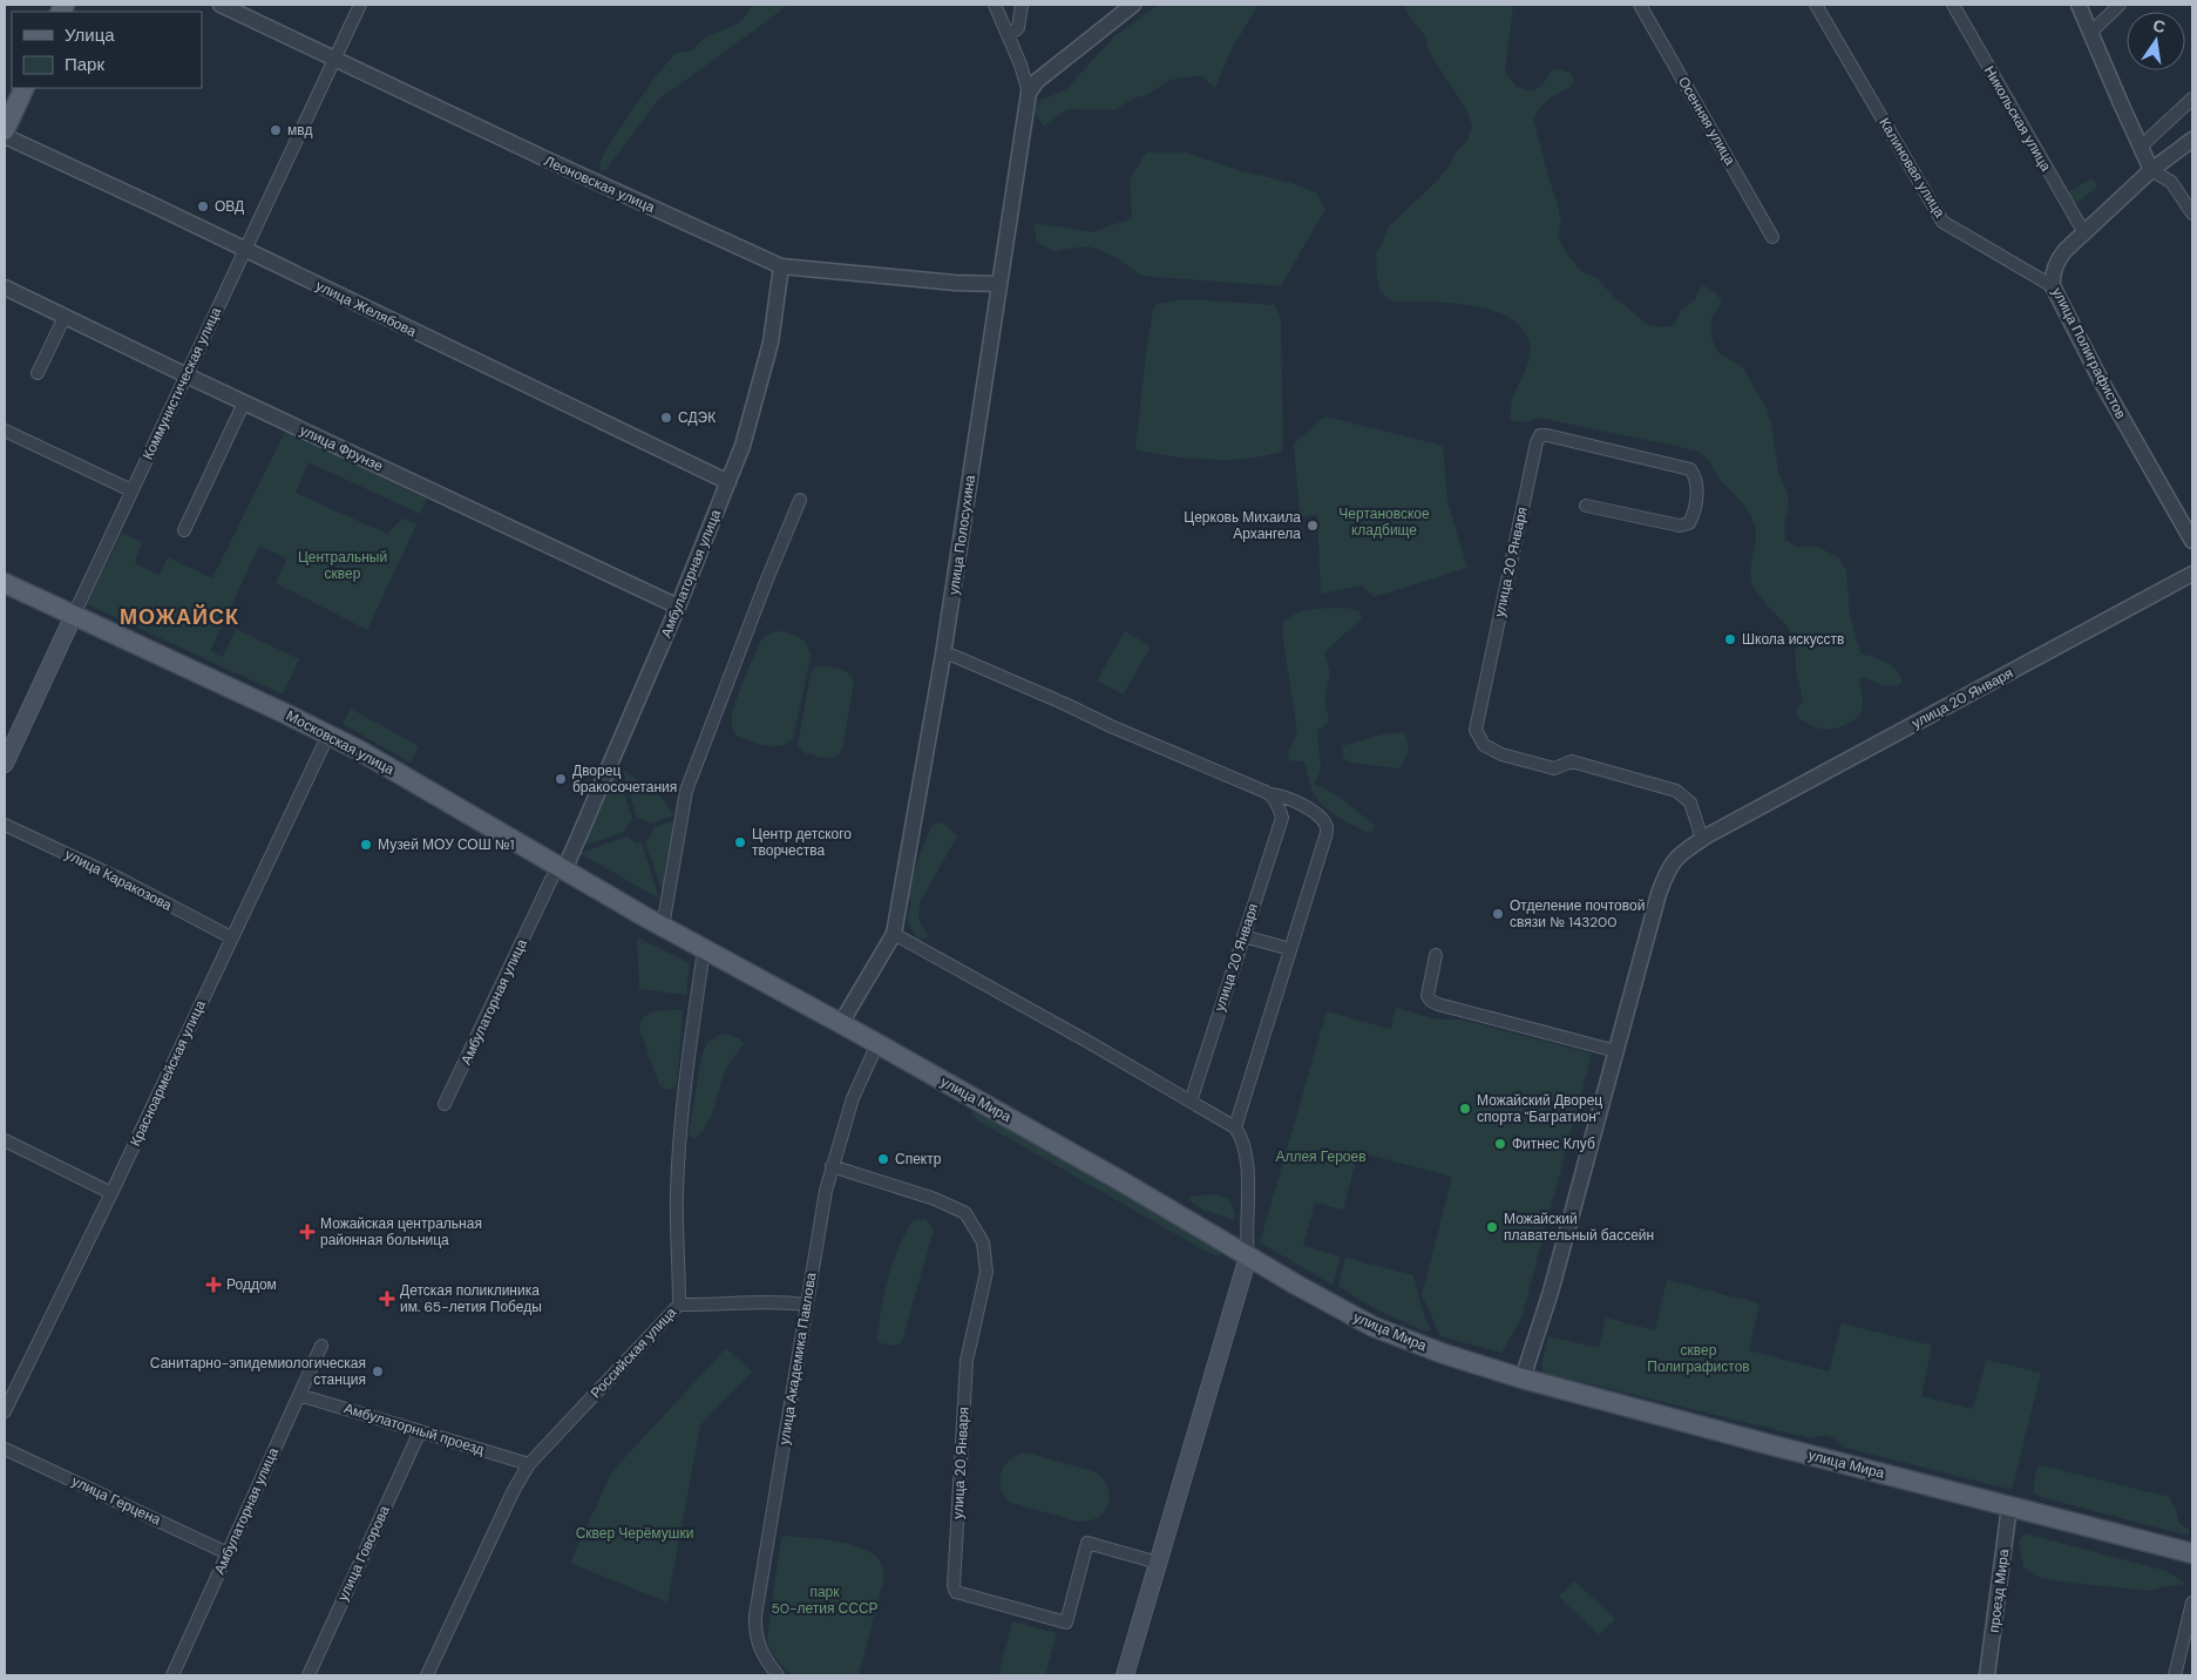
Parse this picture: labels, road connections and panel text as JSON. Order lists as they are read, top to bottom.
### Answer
{
  "streets": {
    "main road": ["Коммунистическая улица", "Московская улица", "улица Мира"],
    "street": [
      "Никольская улица",
      "Осенняя улица",
      "Калиновая улица",
      "Леоновская улица",
      "улица Желябова",
      "улица Полиграфистов",
      "улица Фрунзе",
      "улица Полосухина",
      "улица 20 Января",
      "Амбулаторная улица",
      "улица Каракозова",
      "Красноармейская улица",
      "Российская улица",
      "улица Академика Павлова",
      "Амбулаторный проезд",
      "улица Герцена",
      "улица Говорова",
      "проезд Мира"
    ]
  },
  "crossings": [
    ["Никольская улица", "улица Полиграфистов"],
    ["Калиновая улица", "улица Полиграфистов"],
    ["Леоновская улица", "Коммунистическая улица"],
    ["Леоновская улица", "улица Полосухина"],
    ["Леоновская улица", "Амбулаторная улица"],
    ["улица Желябова", "Коммунистическая улица"],
    ["улица Желябова", "Амбулаторная улица"],
    ["Коммунистическая улица", "улица Фрунзе"],
    ["Коммунистическая улица", "Московская улица"],
    ["улица Фрунзе", "Амбулаторная улица"],
    ["улица Полосухина", "улица Мира"],
    ["улица 20 Января", "улица Мира"],
    ["улица 20 Января", "улица Академика Павлова"],
    ["Амбулаторная улица", "Московская улица"],
    ["Амбулаторная улица", "Амбулаторный проезд"],
    ["Амбулаторная улица", "улица Герцена"],
    ["Московская улица", "Красноармейская улица"],
    ["Московская улица", "улица Мира"],
    ["улица Каракозова", "Красноармейская улица"],
    ["улица Мира", "Российская улица"],
    ["улица Мира", "улица Академика Павлова"],
    ["улица Мира", "проезд Мира"],
    ["Российская улица", "Амбулаторный проезд"],
    ["Амбулаторный проезд", "улица Говорова"]
  ],
  "districts": ["МОЖАЙСК"],
  "parks": [
    "Чертановское кладбище",
    "Центральный сквер",
    "Аллея Героев",
    "сквер Полиграфистов",
    "Сквер Черёмушки",
    "парк 50-летия СССР"
  ],
  "places": {
    "other": [
      "мвд",
      "ОВД",
      "СДЭК",
      "Церковь Михаила Архангела",
      "Школа искусств",
      "Дворец бракосочетания",
      "Центр детского творчества",
      "Музей МОУ СОШ №1",
      "Отделение почтовой связи № 143200",
      "Можайский Дворец спорта \"Багратион\"",
      "Фитнес Клуб",
      "Спектр",
      "Можайский плавательный бассейн",
      "Санитарно-эпидемиологическая станция"
    ],
    "health": ["Можайская центральная районная больница", "Роддом", "Детская поликлиника им. 65-летия Победы"]
  },
  "legend": ["Улица", "Парк"],
  "north": "top"
}
